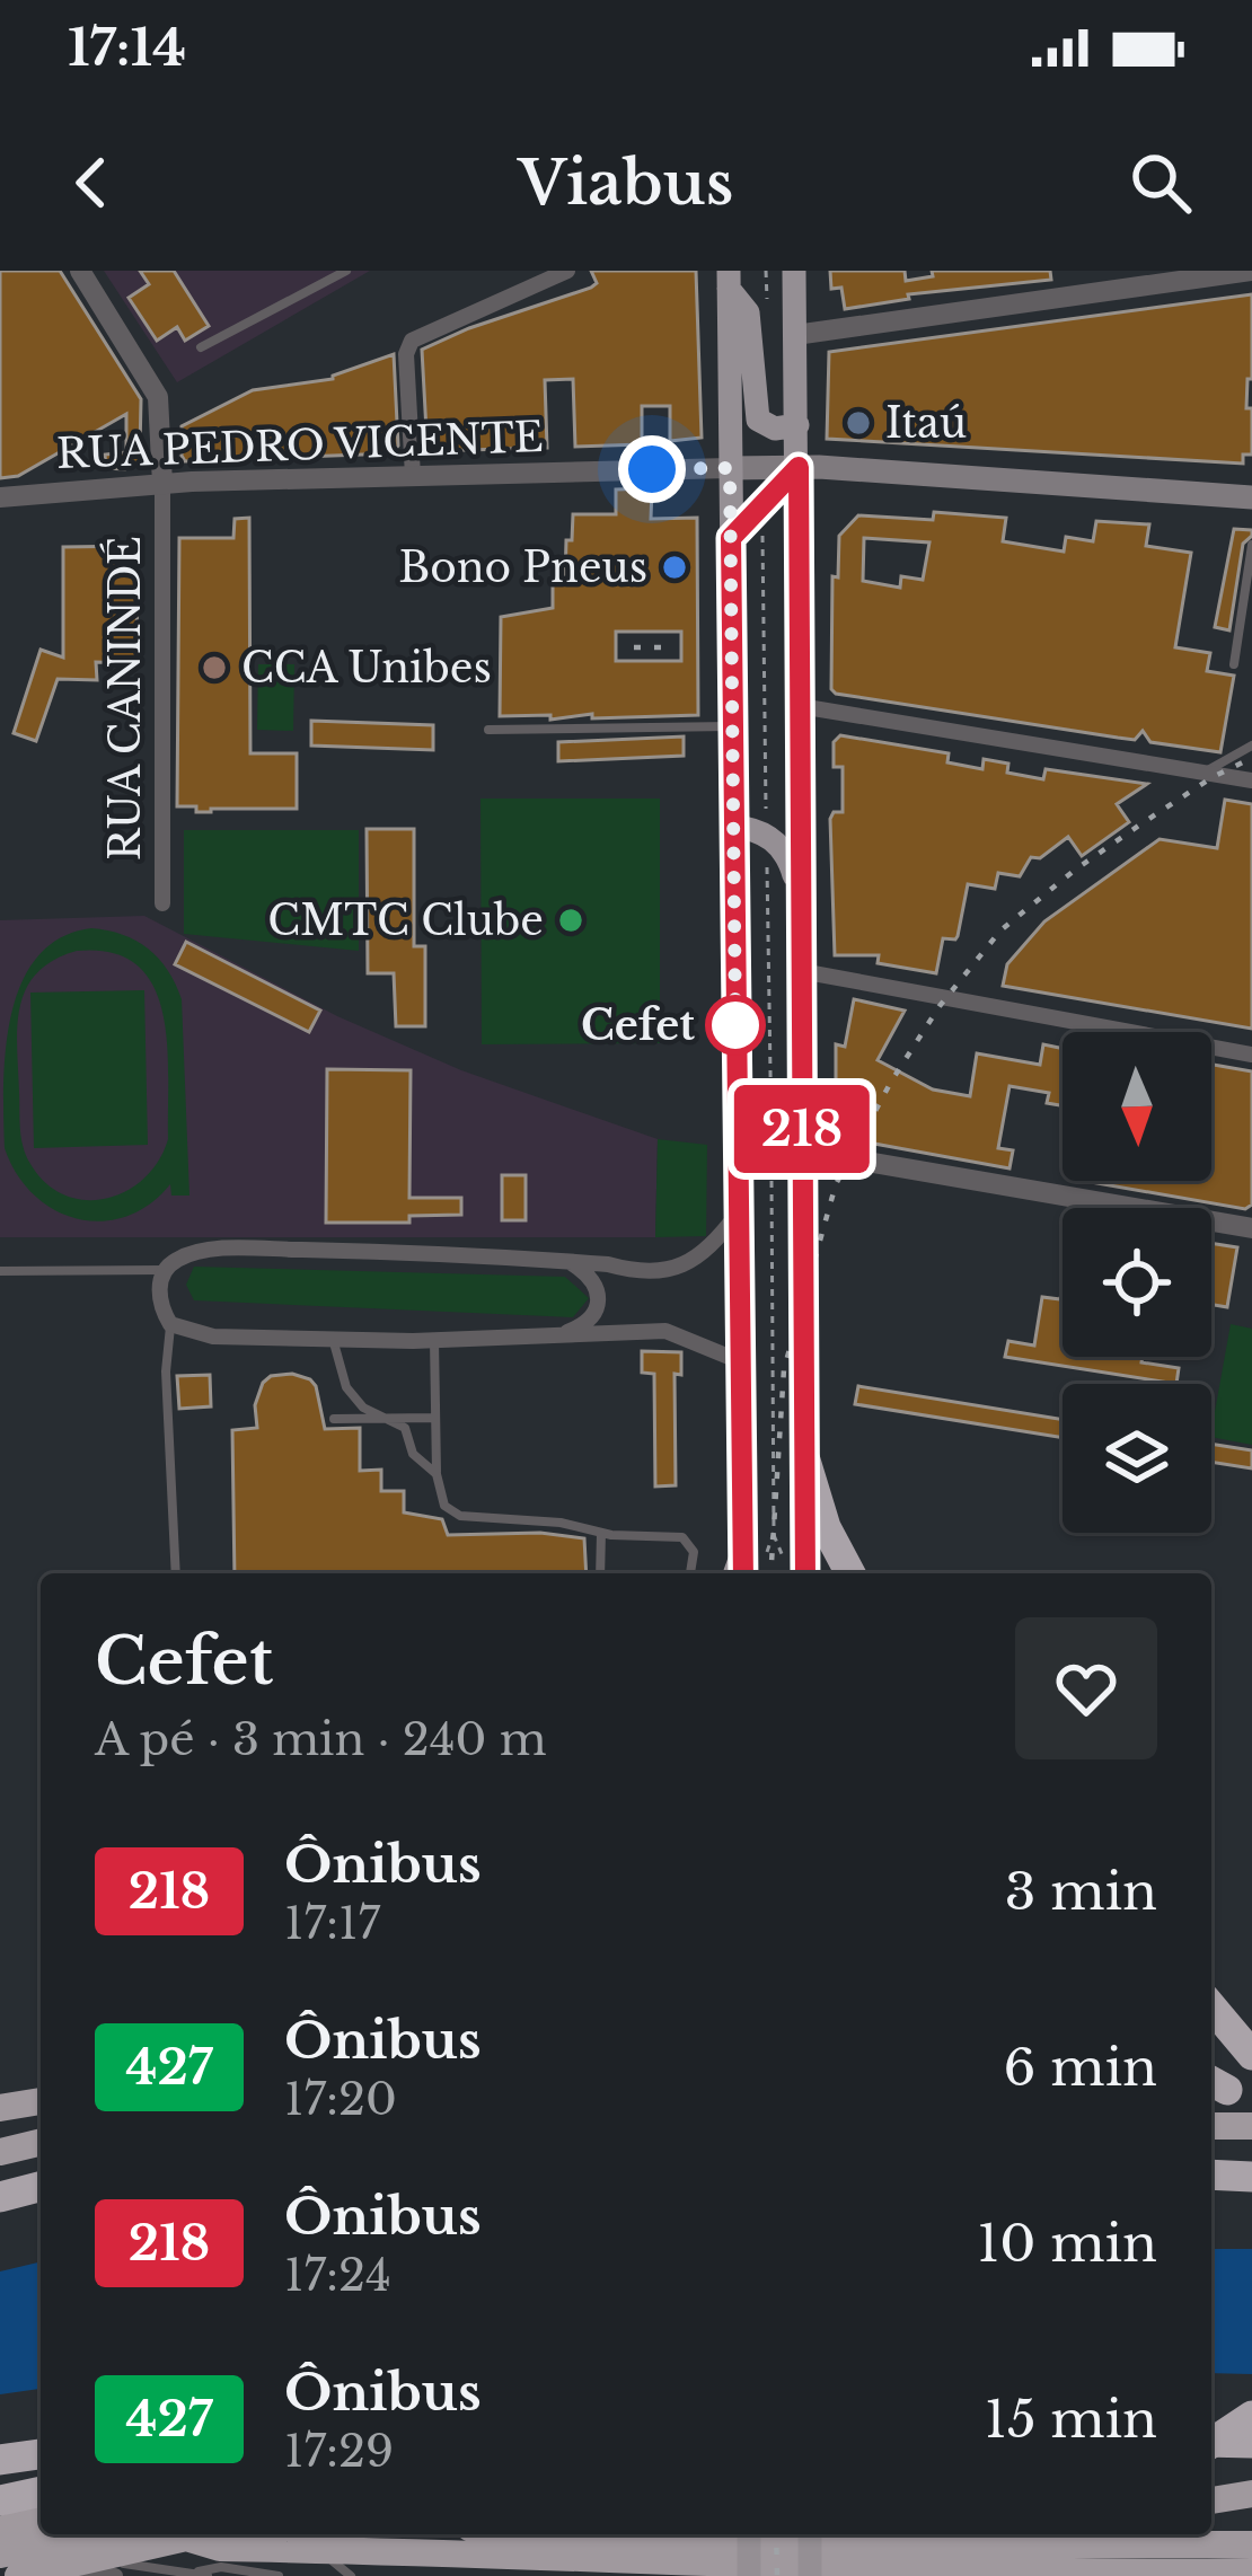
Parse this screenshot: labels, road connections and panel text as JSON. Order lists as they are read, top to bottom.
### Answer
{
  "streets": {
    "main road": ["RUA PEDRO VICENTE"],
    "street": ["RUA CANINDÉ"]
  },
  "crossings": [
    ["RUA PEDRO VICENTE", "RUA CANINDÉ"]
  ],
  "places": [
    "Itaú",
    "Bono Pneus",
    "CCA Unibes",
    "CMTC Clube",
    "Cefet"
  ],
  "lines": ["bus line 218"],
  "north": "bottom",
  "page": {
    "status": "17:14",
    "header": "Viabus",
    "on_map": "218",
    "heading": ["Cefet", "A pé · 3 min · 240 m"],
    "list": [
      {
        "mark": "218",
        "name": "Ônibus",
        "note": "17:17",
        "value": "3 min"
      },
      {
        "mark": "427",
        "name": "Ônibus",
        "note": "17:20",
        "value": "6 min"
      },
      {
        "mark": "218",
        "name": "Ônibus",
        "note": "17:24",
        "value": "10 min"
      },
      {
        "mark": "427",
        "name": "Ônibus",
        "note": "17:29",
        "value": "15 min"
      }
    ]
  }
}
